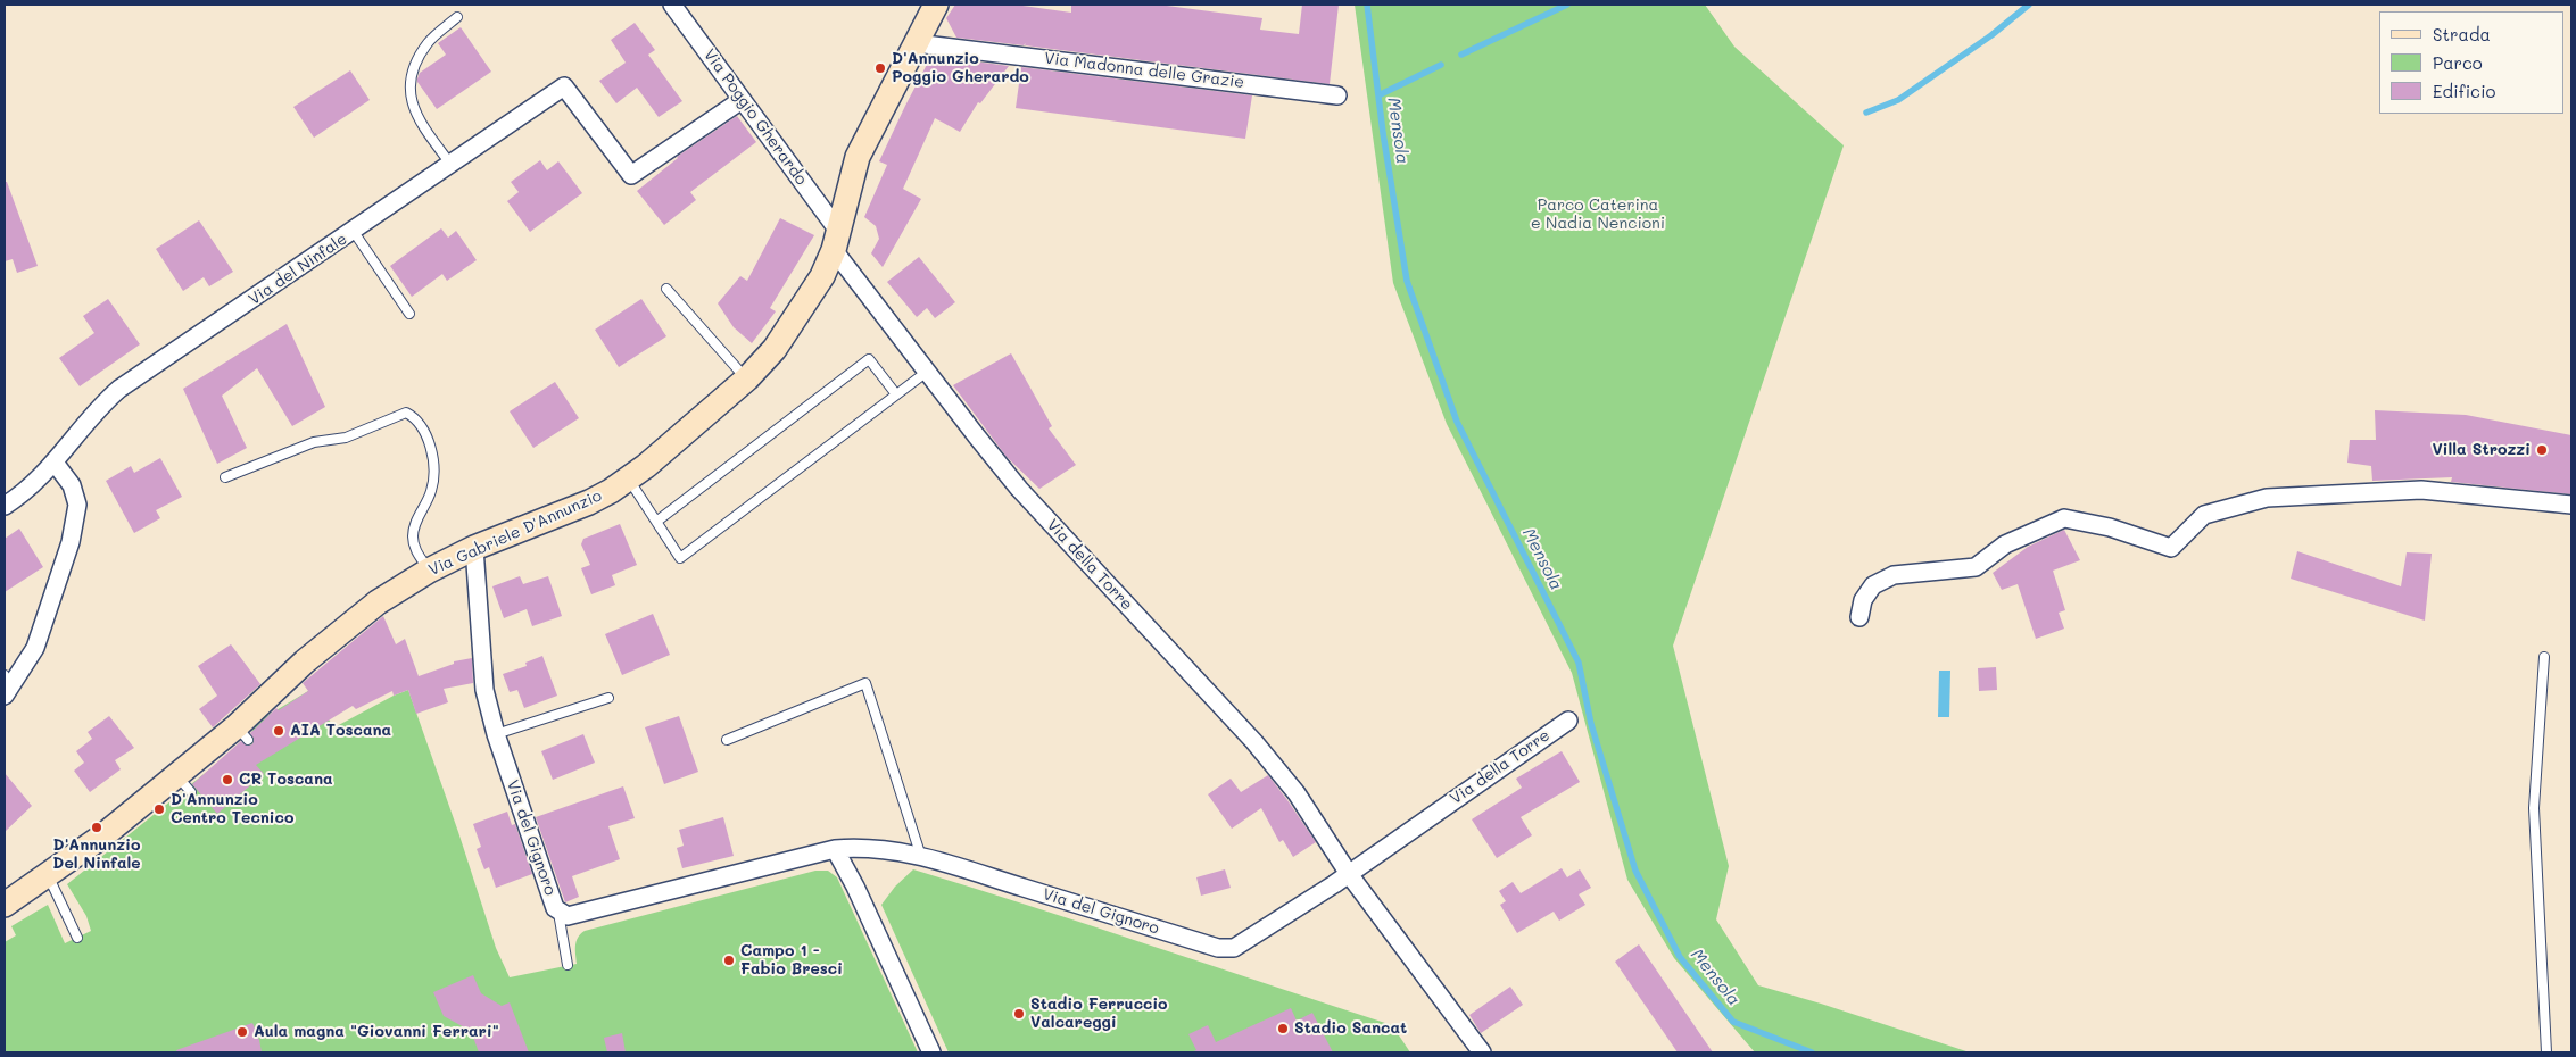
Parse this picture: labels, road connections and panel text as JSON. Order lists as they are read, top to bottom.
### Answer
{
  "streets": {
    "street": [
      "Via Madonna delle Grazie",
      "Via Poggio Gherardo",
      "Via del Ninfale",
      "Via Gabriele D'Annunzio",
      "Via della Torre",
      "Via del Gignoro"
    ]
  },
  "crossings": [
    ["Via Madonna delle Grazie", "Via Gabriele D'Annunzio"],
    ["Via Poggio Gherardo", "Via del Ninfale"],
    ["Via Poggio Gherardo", "Via Gabriele D'Annunzio"],
    ["Via Poggio Gherardo", "Via della Torre"],
    ["Via Gabriele D'Annunzio", "Via della Torre"],
    ["Via Gabriele D'Annunzio", "Via del Gignoro"],
    ["Via della Torre", "Via del Gignoro"]
  ],
  "water": ["Mensola"],
  "parks": ["Parco Caterina e Nadia Nencioni"],
  "places": [
    "D'Annunzio Poggio Gherardo",
    "Villa Strozzi",
    "AIA Toscana",
    "CR Toscana",
    "D'Annunzio Centro Tecnico",
    "D'Annunzio Del Ninfale",
    "Campo 1 - Fabio Bresci",
    "Stadio Ferruccio Valcareggi",
    "Stadio Sancat",
    "Aula magna \"Giovanni Ferrari\""
  ],
  "legend": ["Strada", "Parco", "Edificio"]
}
